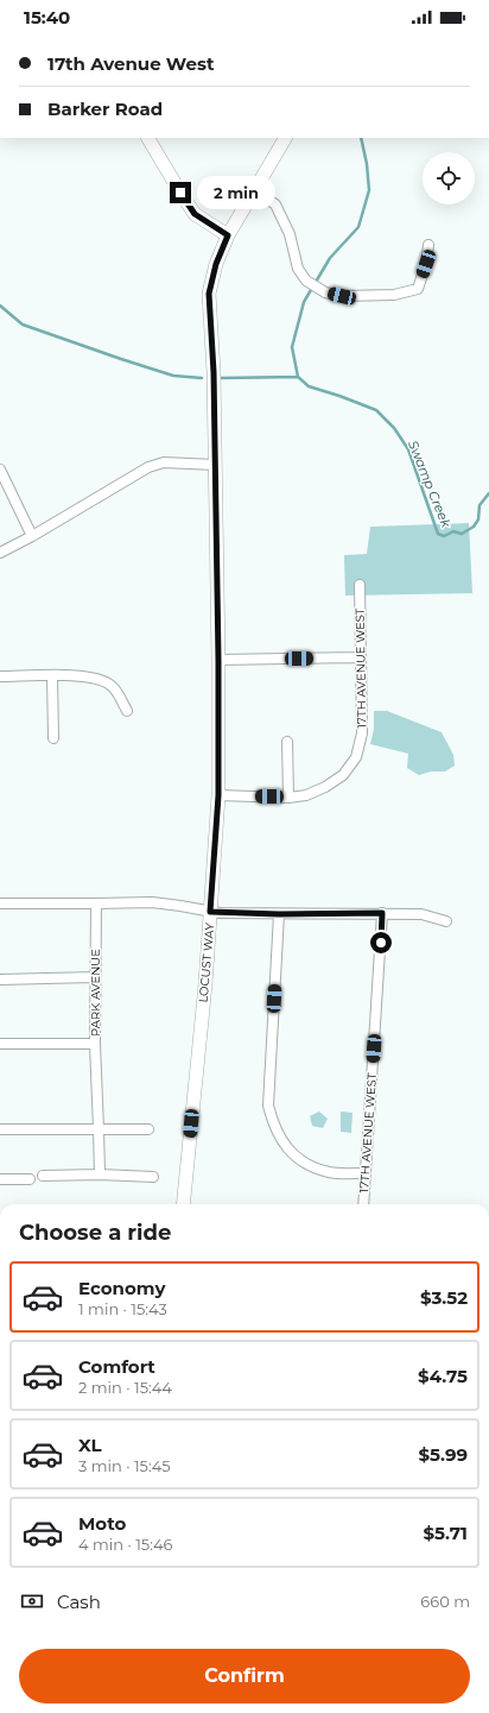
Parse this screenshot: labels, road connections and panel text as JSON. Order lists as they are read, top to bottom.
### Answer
{
  "streets": {
    "main road": ["LOCUST WAY"],
    "street": ["17TH AVENUE WEST", "PARK AVENUE"]
  },
  "water": ["Swamp Creek"],
  "page": {
    "status": "15:40",
    "banner": ["17th Avenue West", "Barker Road"],
    "bubble": "2 min",
    "heading": "Choose a ride",
    "list": [
      {
        "name": "Economy",
        "note": "1 min · 15:43",
        "value": "$3.52"
      },
      {
        "name": "Comfort",
        "note": "2 min · 15:44",
        "value": "$4.75"
      },
      {
        "name": "XL",
        "note": "3 min · 15:45",
        "value": "$5.99"
      },
      {
        "name": "Moto",
        "note": "4 min · 15:46",
        "value": "$5.71"
      }
    ],
    "pay": ["Cash", "660 m"],
    "buttons": "Confirm"
  }
}
